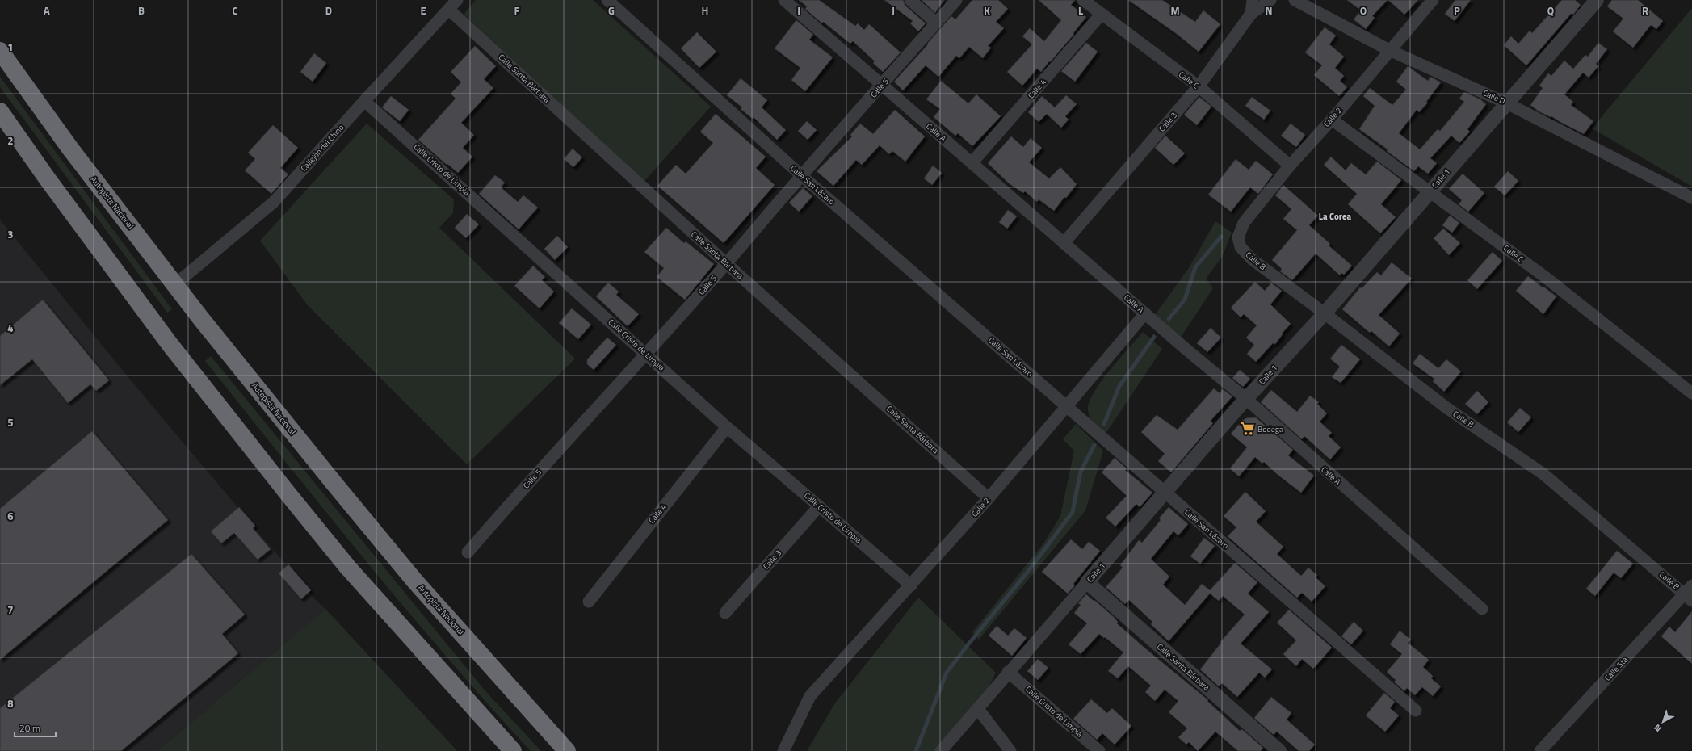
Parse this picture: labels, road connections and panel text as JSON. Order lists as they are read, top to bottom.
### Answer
{
  "streets": {
    "highway": ["Autopista Nacional"],
    "street": [
      "Calle Santa Bárbara",
      "Calle C",
      "Calle 5",
      "Calle 4",
      "Calle D",
      "Calle 2",
      "Calle 3",
      "Calle A",
      "Callejón del Chino",
      "Calle Cristo de Limpia",
      "Calle 1",
      "Calle San Lázaro",
      "Calle B",
      "Calle 5ta"
    ]
  },
  "crossings": [
    ["Calle Santa Bárbara", "Calle 5"],
    ["Calle Santa Bárbara", "Calle 2"],
    ["Calle Santa Bárbara", "Callejón del Chino"],
    ["Calle Santa Bárbara", "Calle 1"],
    ["Calle C", "Calle 4"],
    ["Calle C", "Calle 2"],
    ["Calle C", "Calle 3"],
    ["Calle C", "Calle 1"],
    ["Calle 5", "Calle A"],
    ["Calle 5", "Calle Cristo de Limpia"],
    ["Calle 5", "Calle San Lázaro"],
    ["Calle 4", "Calle A"],
    ["Calle 4", "Calle Cristo de Limpia"],
    ["Calle D", "Calle 2"],
    ["Calle D", "Calle 1"],
    ["Calle 2", "Calle A"],
    ["Calle 2", "Calle Cristo de Limpia"],
    ["Calle 2", "Calle San Lázaro"],
    ["Calle 2", "Calle B"],
    ["Calle 3", "Calle A"],
    ["Calle 3", "Calle Cristo de Limpia"],
    ["Calle A", "Calle 1"],
    ["Callejón del Chino", "Calle Cristo de Limpia"],
    ["Callejón del Chino", "Autopista Nacional"],
    ["Calle Cristo de Limpia", "Calle 1"],
    ["Calle 1", "Calle San Lázaro"],
    ["Calle 1", "Calle B"],
    ["Calle B", "Calle 5ta"]
  ],
  "districts": ["La Corea"],
  "places": {
    "supermarket": ["Bodega"]
  },
  "scale_bar": "20 m",
  "north": "bottom left",
  "grid": {
    "columns": [
      "A",
      "B",
      "C",
      "D",
      "E",
      "F",
      "G",
      "H",
      "I",
      "J",
      "K",
      "L",
      "M",
      "N",
      "O",
      "P",
      "Q",
      "R"
    ],
    "rows": [
      "1",
      "2",
      "3",
      "4",
      "5",
      "6",
      "7",
      "8"
    ]
  }
}
